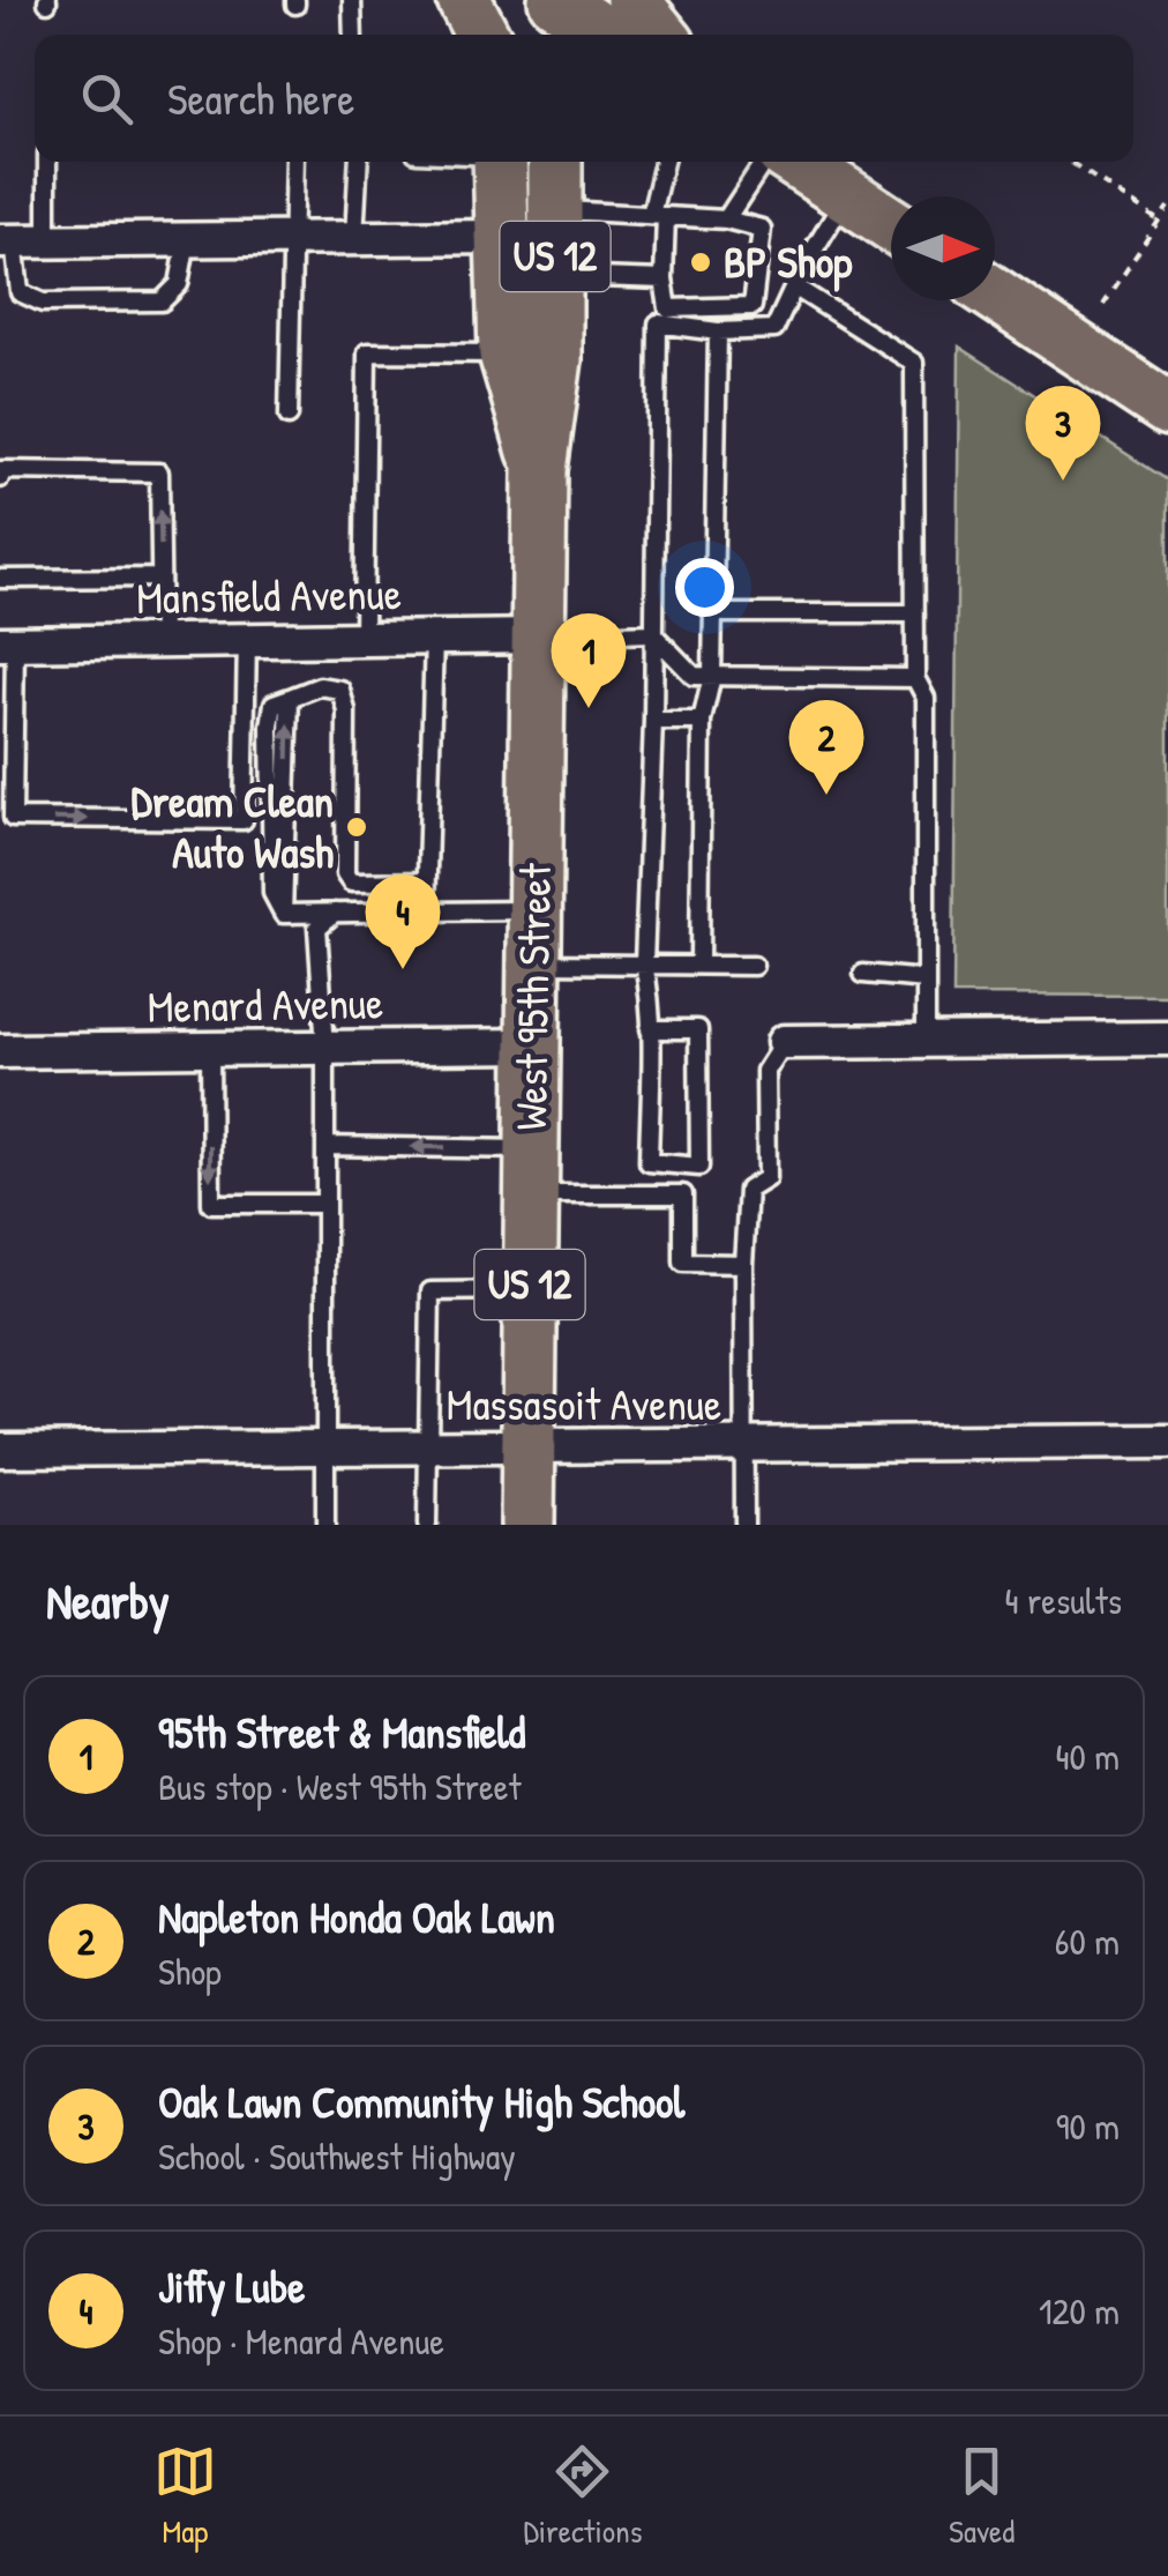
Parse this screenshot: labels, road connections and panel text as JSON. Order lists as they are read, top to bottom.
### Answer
{
  "streets": {
    "main road": ["US 12", "West 95th Street"],
    "street": ["Mansfield Avenue", "Menard Avenue", "Massasoit Avenue"]
  },
  "crossings": [
    ["Mansfield Avenue", "West 95th Street"],
    ["West 95th Street", "Menard Avenue"],
    ["West 95th Street", "Massasoit Avenue"]
  ],
  "places": ["BP Shop", "Dream Clean Auto Wash"],
  "north": "right",
  "page": {
    "search": "Search here",
    "pins": [
      "3",
      "1",
      "2",
      "4"
    ],
    "heading": ["Nearby", "4 results"],
    "list": [
      {
        "mark": "1",
        "name": "95th Street & Mansfield",
        "note": "Bus stop · West 95th Street",
        "value": "40 m"
      },
      {
        "mark": "2",
        "name": "Napleton Honda Oak Lawn",
        "note": "Shop",
        "value": "60 m"
      },
      {
        "mark": "3",
        "name": "Oak Lawn Community High School",
        "note": "School · Southwest Highway",
        "value": "90 m"
      },
      {
        "mark": "4",
        "name": "Jiffy Lube",
        "note": "Shop · Menard Avenue",
        "value": "120 m"
      }
    ],
    "nav": ["Map", "Directions", "Saved"]
  }
}
